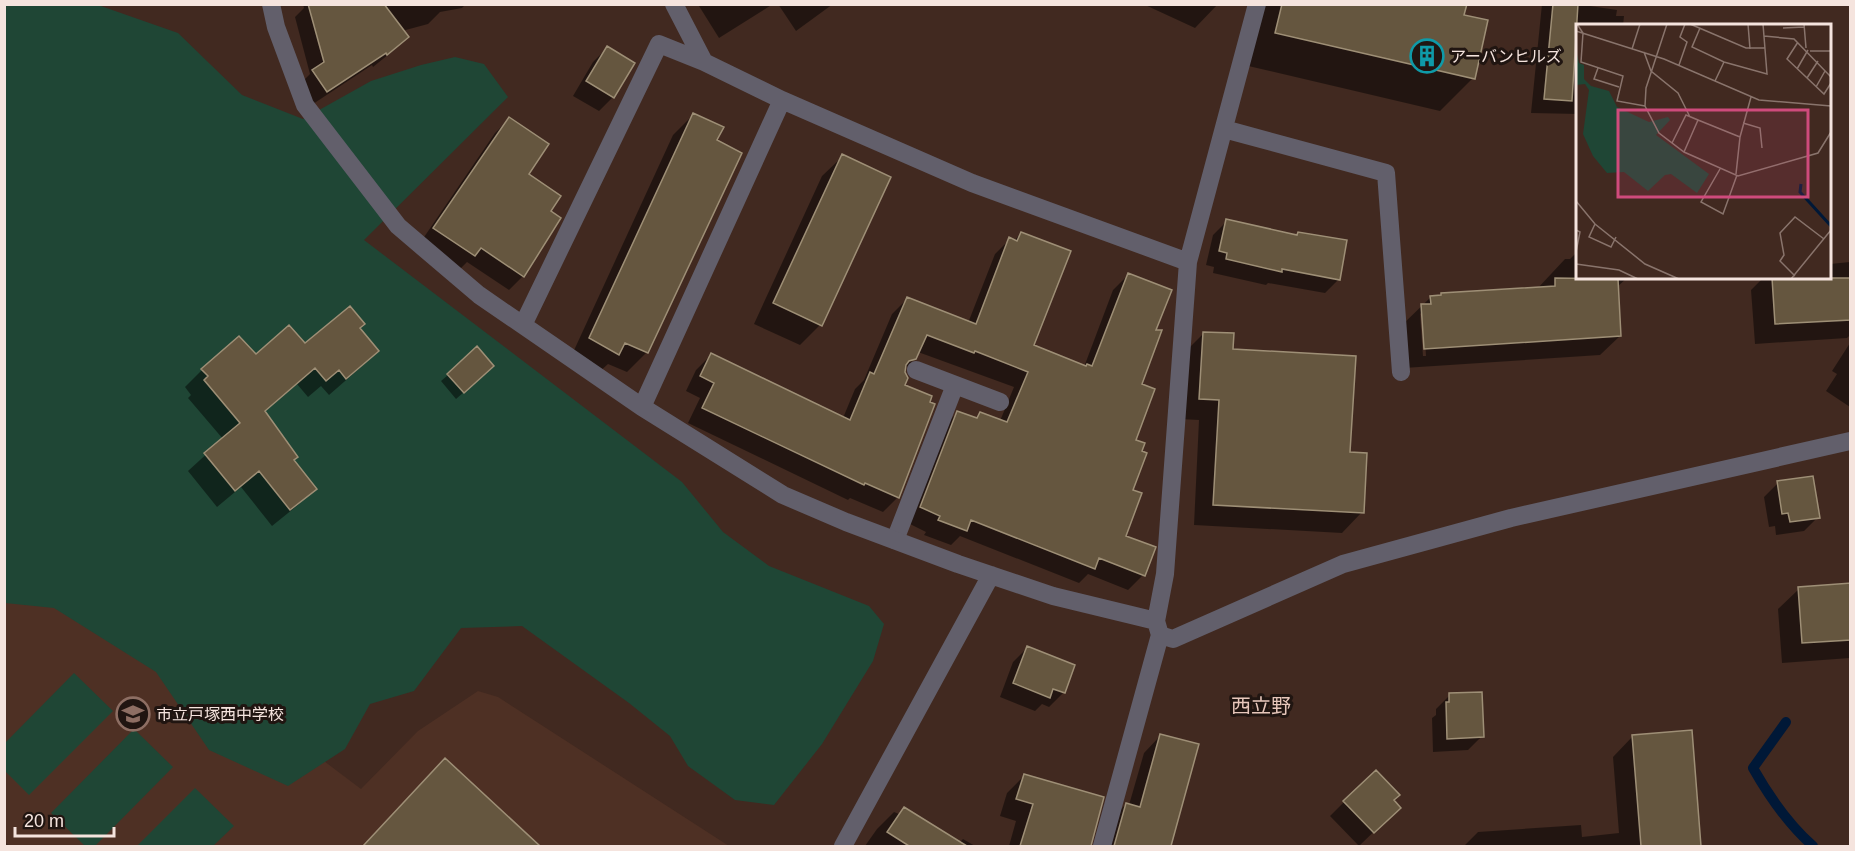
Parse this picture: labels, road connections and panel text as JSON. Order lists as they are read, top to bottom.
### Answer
{
  "districts": ["西立野"],
  "places": {
    "building": ["アーバンヒルズ"],
    "school or university": ["市立戸塚西中学校"]
  },
  "scale_bar": "20 m"
}
